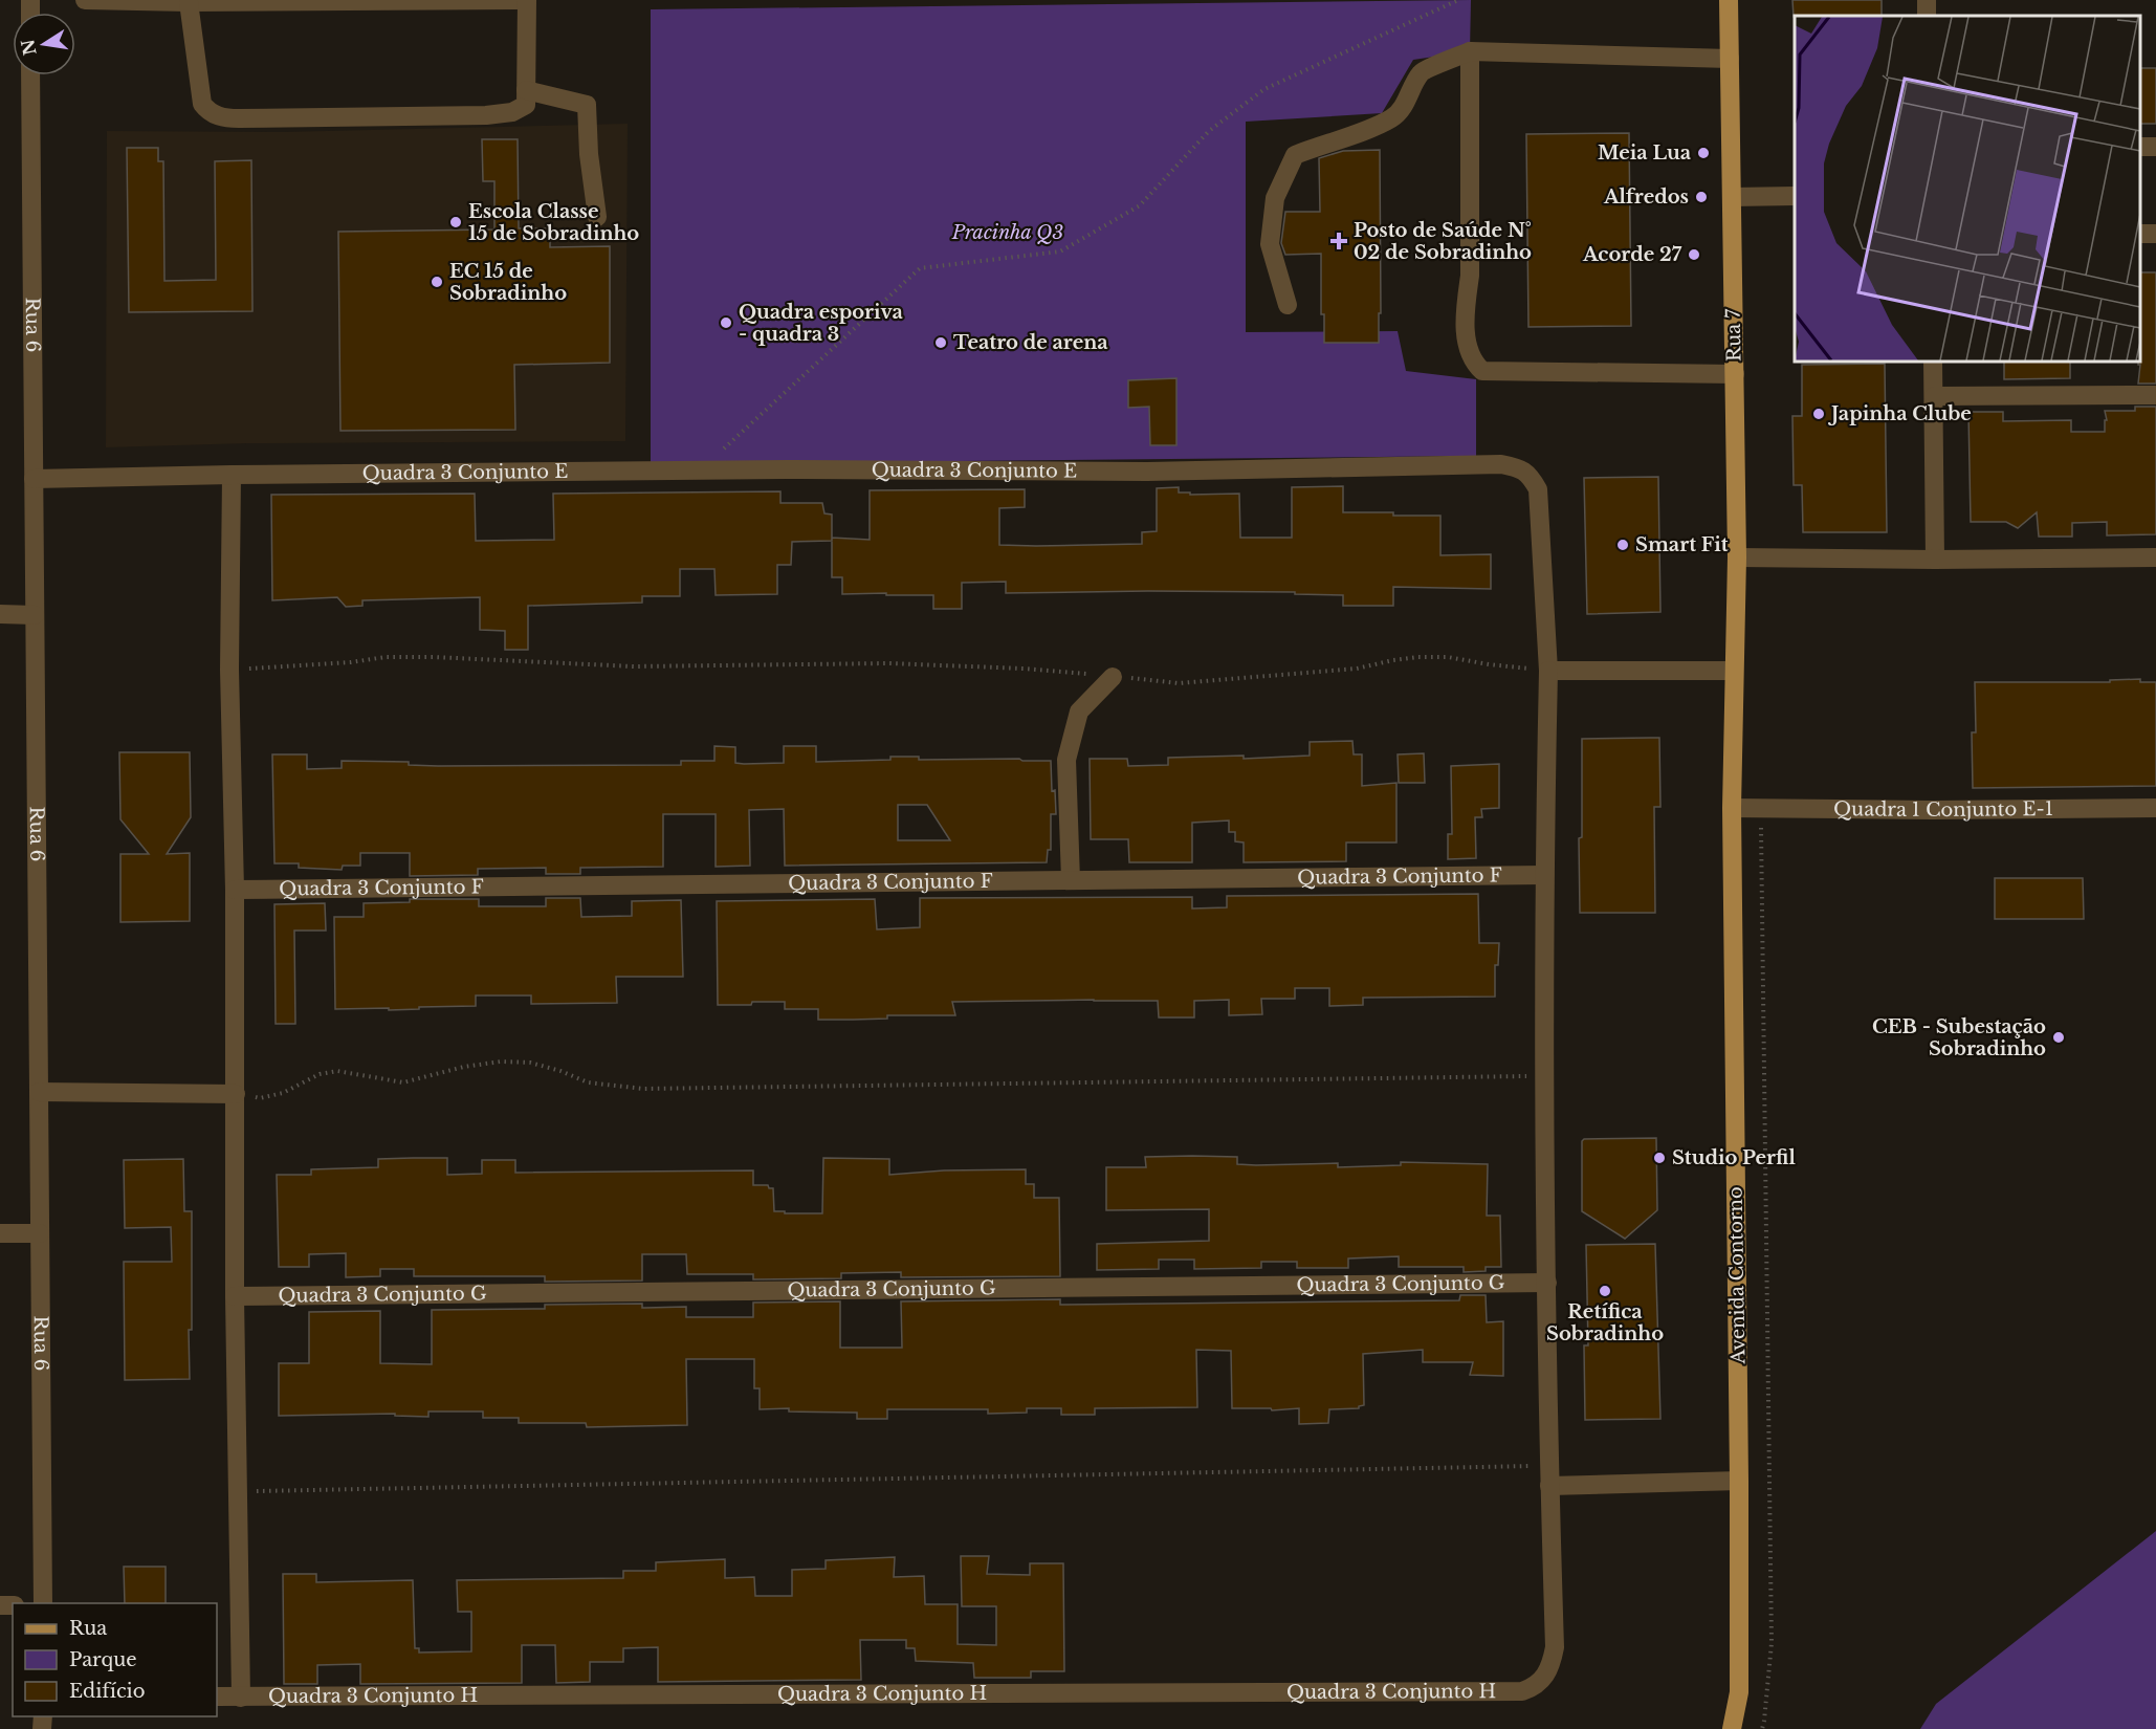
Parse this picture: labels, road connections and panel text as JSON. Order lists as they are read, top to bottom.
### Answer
{
  "streets": {
    "main road": ["Rua 7", "Avenida Contorno"],
    "street": [
      "Rua 6",
      "Quadra 3 Conjunto E",
      "Quadra 1 Conjunto E-1",
      "Quadra 3 Conjunto F",
      "Quadra 3 Conjunto G",
      "Quadra 3 Conjunto H"
    ]
  },
  "crossings": [
    ["Rua 6", "Quadra 3 Conjunto E"],
    ["Rua 7", "Avenida Contorno"],
    ["Quadra 3 Conjunto E", "Quadra 3 Conjunto F"],
    ["Quadra 3 Conjunto E", "Quadra 3 Conjunto G"],
    ["Quadra 3 Conjunto E", "Quadra 3 Conjunto H"],
    ["Quadra 1 Conjunto E-1", "Avenida Contorno"]
  ],
  "parks": ["Pracinha Q3"],
  "places": {
    "other": [
      "Meia Lua",
      "Alfredos",
      "Escola Classe 15 de Sobradinho",
      "Acorde 27",
      "EC 15 de Sobradinho",
      "Quadra esporiva - quadra 3",
      "Teatro de arena",
      "Japinha Clube",
      "Smart Fit",
      "CEB - Subestação Sobradinho",
      "Studio Perfil",
      "Retífica Sobradinho"
    ],
    "health": ["Posto de Saúde N° 02 de Sobradinho"]
  },
  "legend": ["Rua", "Parque", "Edifício"],
  "north": "left"
}
